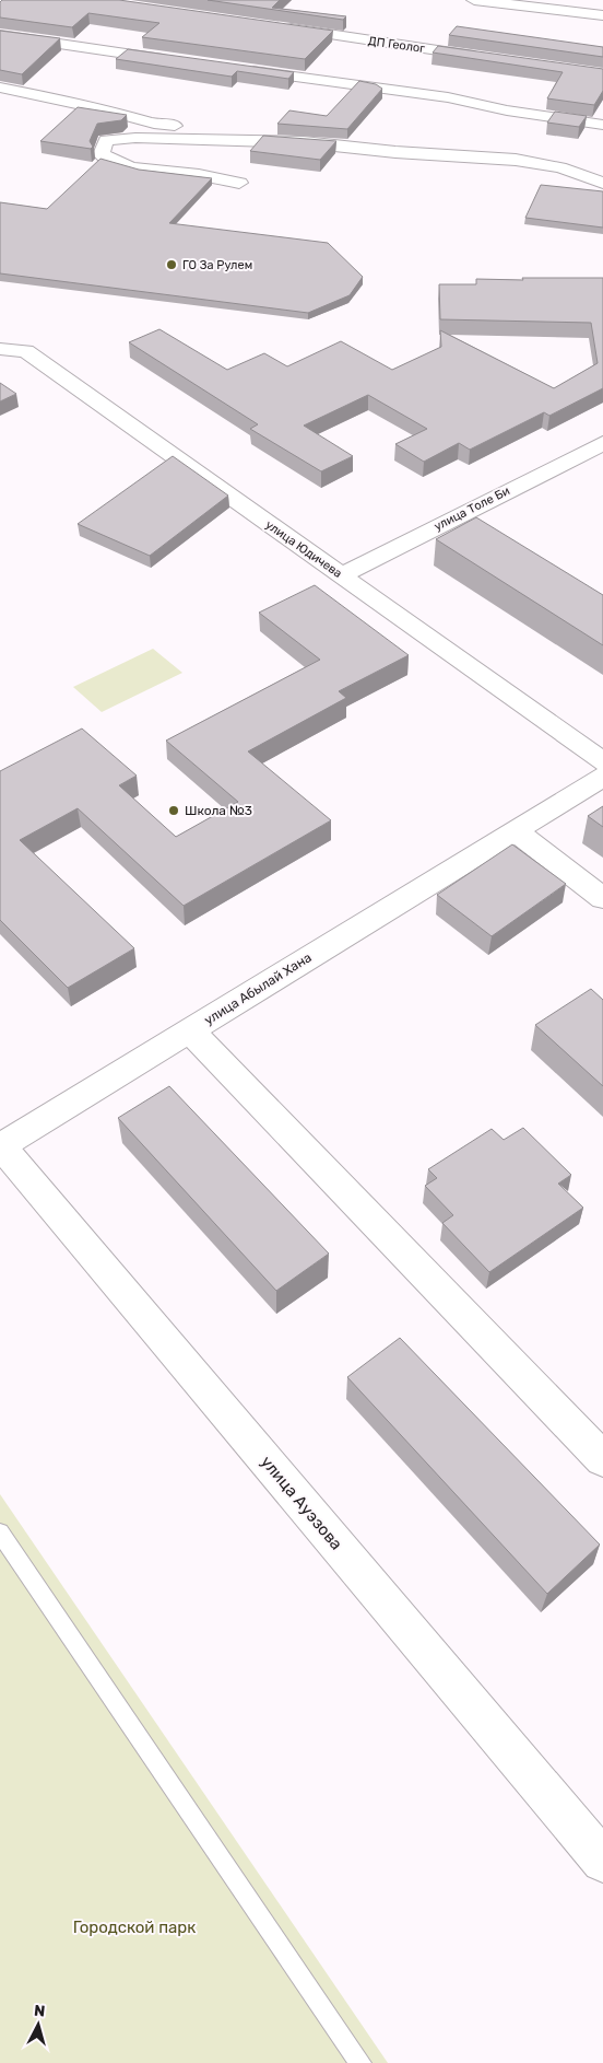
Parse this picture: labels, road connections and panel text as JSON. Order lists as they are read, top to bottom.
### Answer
{
  "streets": {
    "street": [
      "ДП Геолог",
      "улица Толе Би",
      "улица Юдичева",
      "улица Абылай Хана",
      "улица Ауэзова"
    ]
  },
  "crossings": [
    ["улица Толе Би", "улица Юдичева"],
    ["улица Абылай Хана", "улица Ауэзова"]
  ],
  "parks": ["Городской парк"],
  "places": ["ГО За Рулем", "Школа №3"],
  "north": "top"
}
